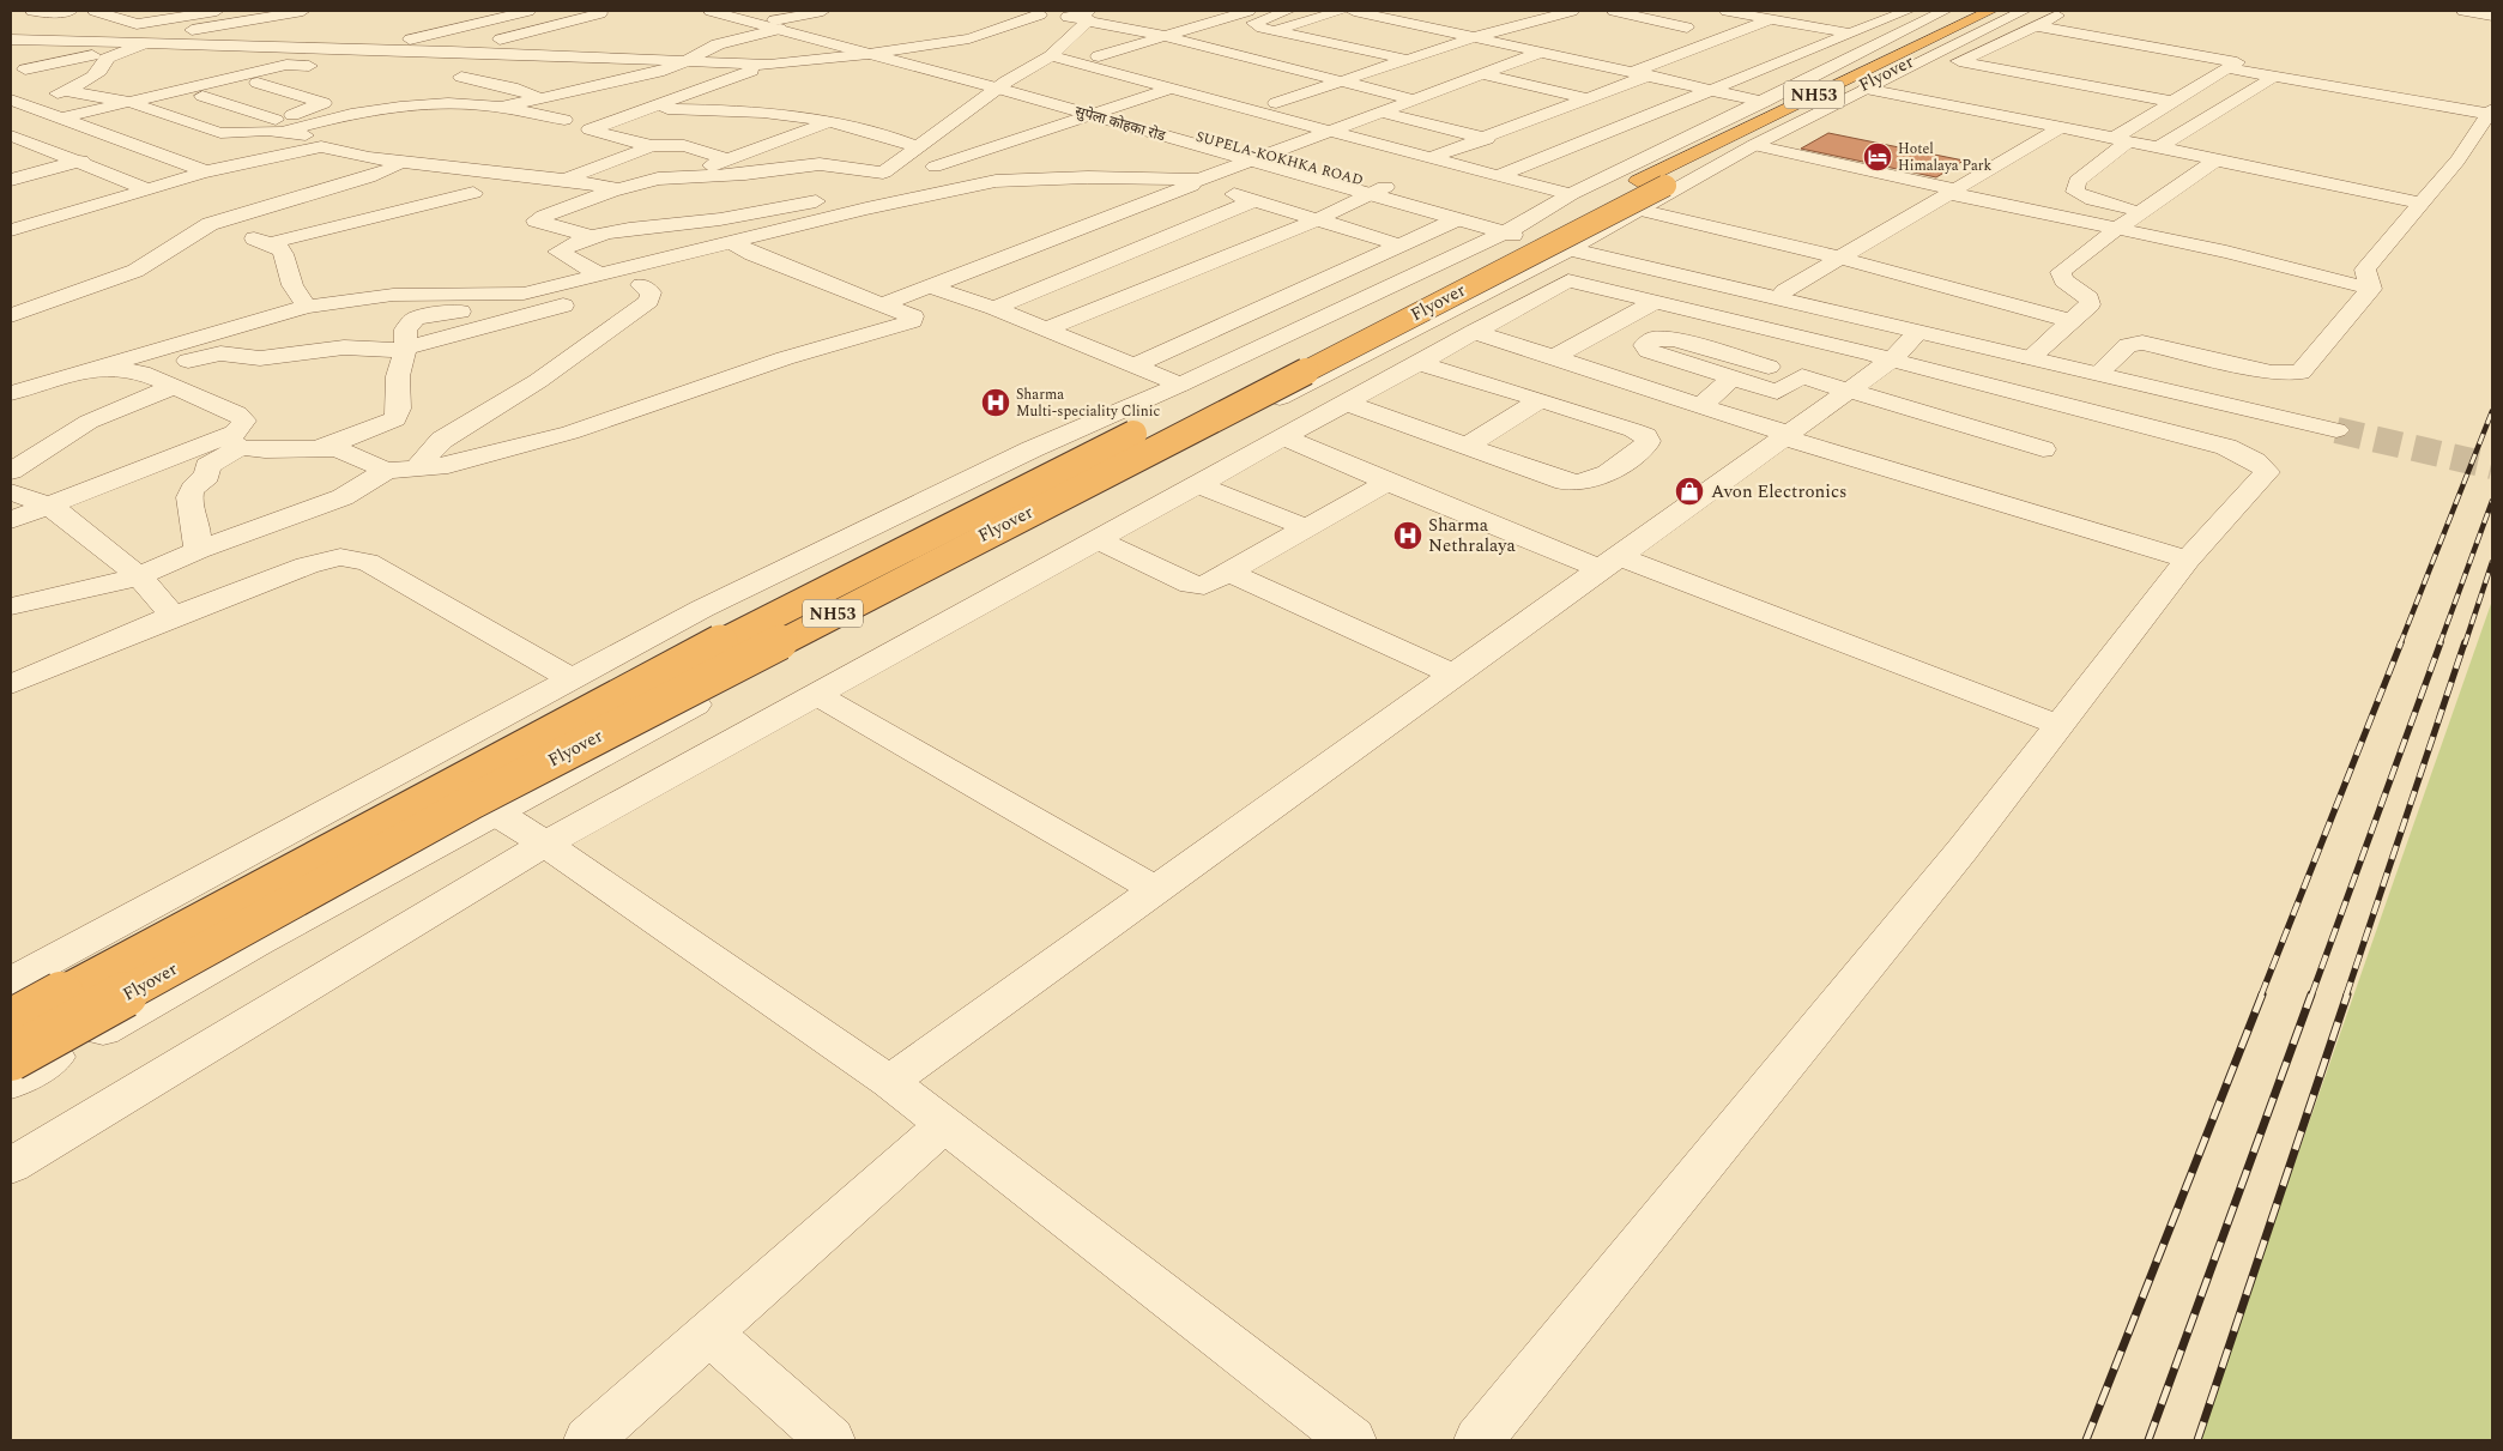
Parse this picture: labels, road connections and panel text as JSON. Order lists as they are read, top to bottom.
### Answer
{
  "streets": {
    "highway": ["Flyover", "NH53"],
    "street": ["सुपेला कोहका रोड", "SUPELA-KOKHKA ROAD"]
  },
  "crossings": [
    ["सुपेला कोहका रोड", "SUPELA-KOKHKA ROAD"]
  ],
  "places": {
    "hotel": ["Hotel Himalaya Park"],
    "hospital": ["Sharma Multi-speciality Clinic", "Sharma Nethralaya"],
    "shop": ["Avon Electronics"]
  }
}
